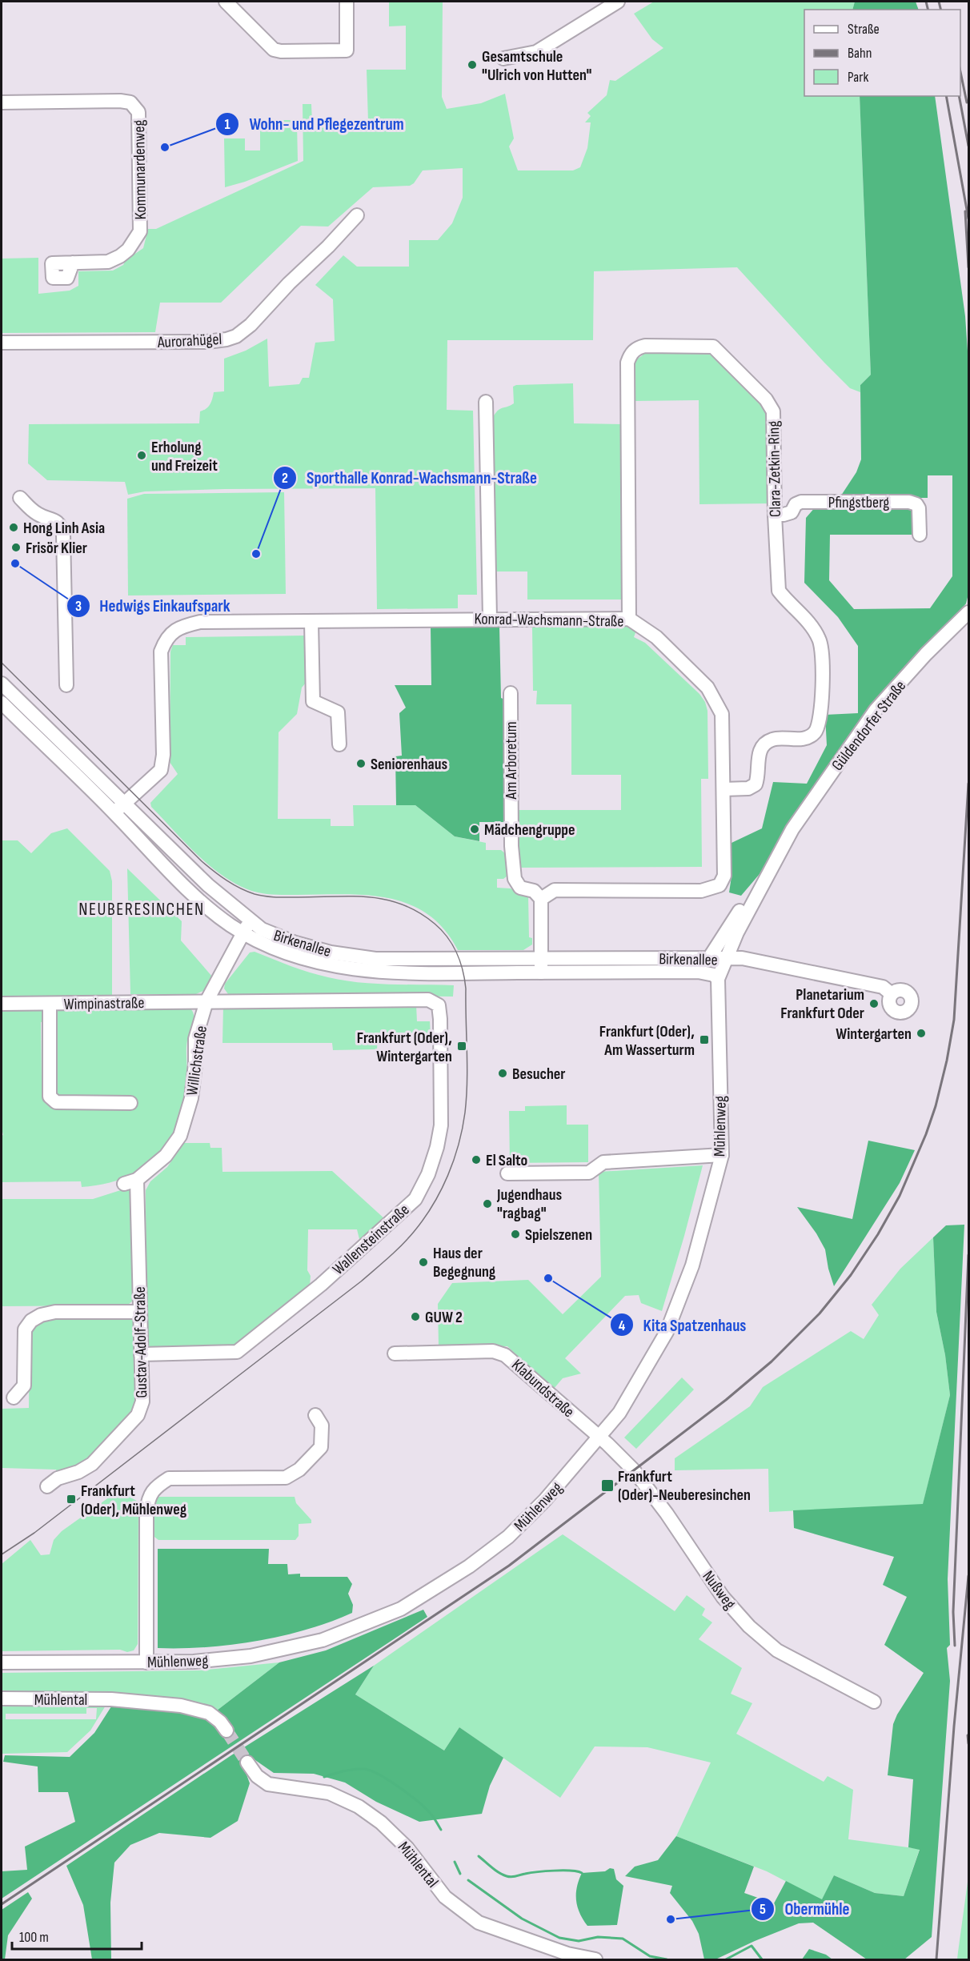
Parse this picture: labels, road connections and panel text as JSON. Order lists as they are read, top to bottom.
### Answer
{
  "streets": {
    "street": [
      "Kommunardenweg",
      "Aurorahügel",
      "Clara-Zetkin-Ring",
      "Pfingstberg",
      "Konrad-Wachsmann-Straße",
      "Güldendorfer Straße",
      "Am Arboretum",
      "Birkenallee",
      "Wimpinastraße",
      "Willichstraße",
      "Mühlenweg",
      "Wallensteinstraße",
      "Gustav-Adolf-Straße",
      "Klabundstraße",
      "Nußweg",
      "Mühlental"
    ]
  },
  "crossings": [
    ["Clara-Zetkin-Ring", "Pfingstberg"],
    ["Clara-Zetkin-Ring", "Konrad-Wachsmann-Straße"],
    ["Konrad-Wachsmann-Straße", "Am Arboretum"],
    ["Konrad-Wachsmann-Straße", "Birkenallee"],
    ["Güldendorfer Straße", "Birkenallee"],
    ["Birkenallee", "Willichstraße"],
    ["Birkenallee", "Mühlenweg"],
    ["Wimpinastraße", "Willichstraße"],
    ["Wimpinastraße", "Wallensteinstraße"],
    ["Willichstraße", "Wallensteinstraße"],
    ["Willichstraße", "Gustav-Adolf-Straße"],
    ["Mühlenweg", "Klabundstraße"],
    ["Mühlenweg", "Nußweg"],
    ["Wallensteinstraße", "Gustav-Adolf-Straße"],
    ["Klabundstraße", "Nußweg"]
  ],
  "districts": ["NEUBERESINCHEN"],
  "places": {
    "other": [
      "Gesamtschule \"Ulrich von Hutten\"",
      "Wohn- und Pflegezentrum",
      "Erholung und Freizeit",
      "Hong Linh Asia",
      "Frisör Klier",
      "Sporthalle Konrad-Wachsmann-Straße",
      "Hedwigs Einkaufspark",
      "Seniorenhaus",
      "Mädchengruppe",
      "Planetarium Frankfurt Oder",
      "Wintergarten",
      "Besucher",
      "El Salto",
      "Jugendhaus \"ragbag\"",
      "Spielszenen",
      "Haus der Begegnung",
      "Kita Spatzenhaus",
      "GUW 2",
      "Obermühle"
    ],
    "transit": [
      "Frankfurt (Oder), Am Wasserturm",
      "Frankfurt (Oder), Wintergarten",
      "Frankfurt (Oder)-Neuberesinchen",
      "Frankfurt (Oder), Mühlenweg"
    ]
  },
  "legend": ["Straße", "Bahn", "Park"],
  "scale_bar": "100 m"
}
